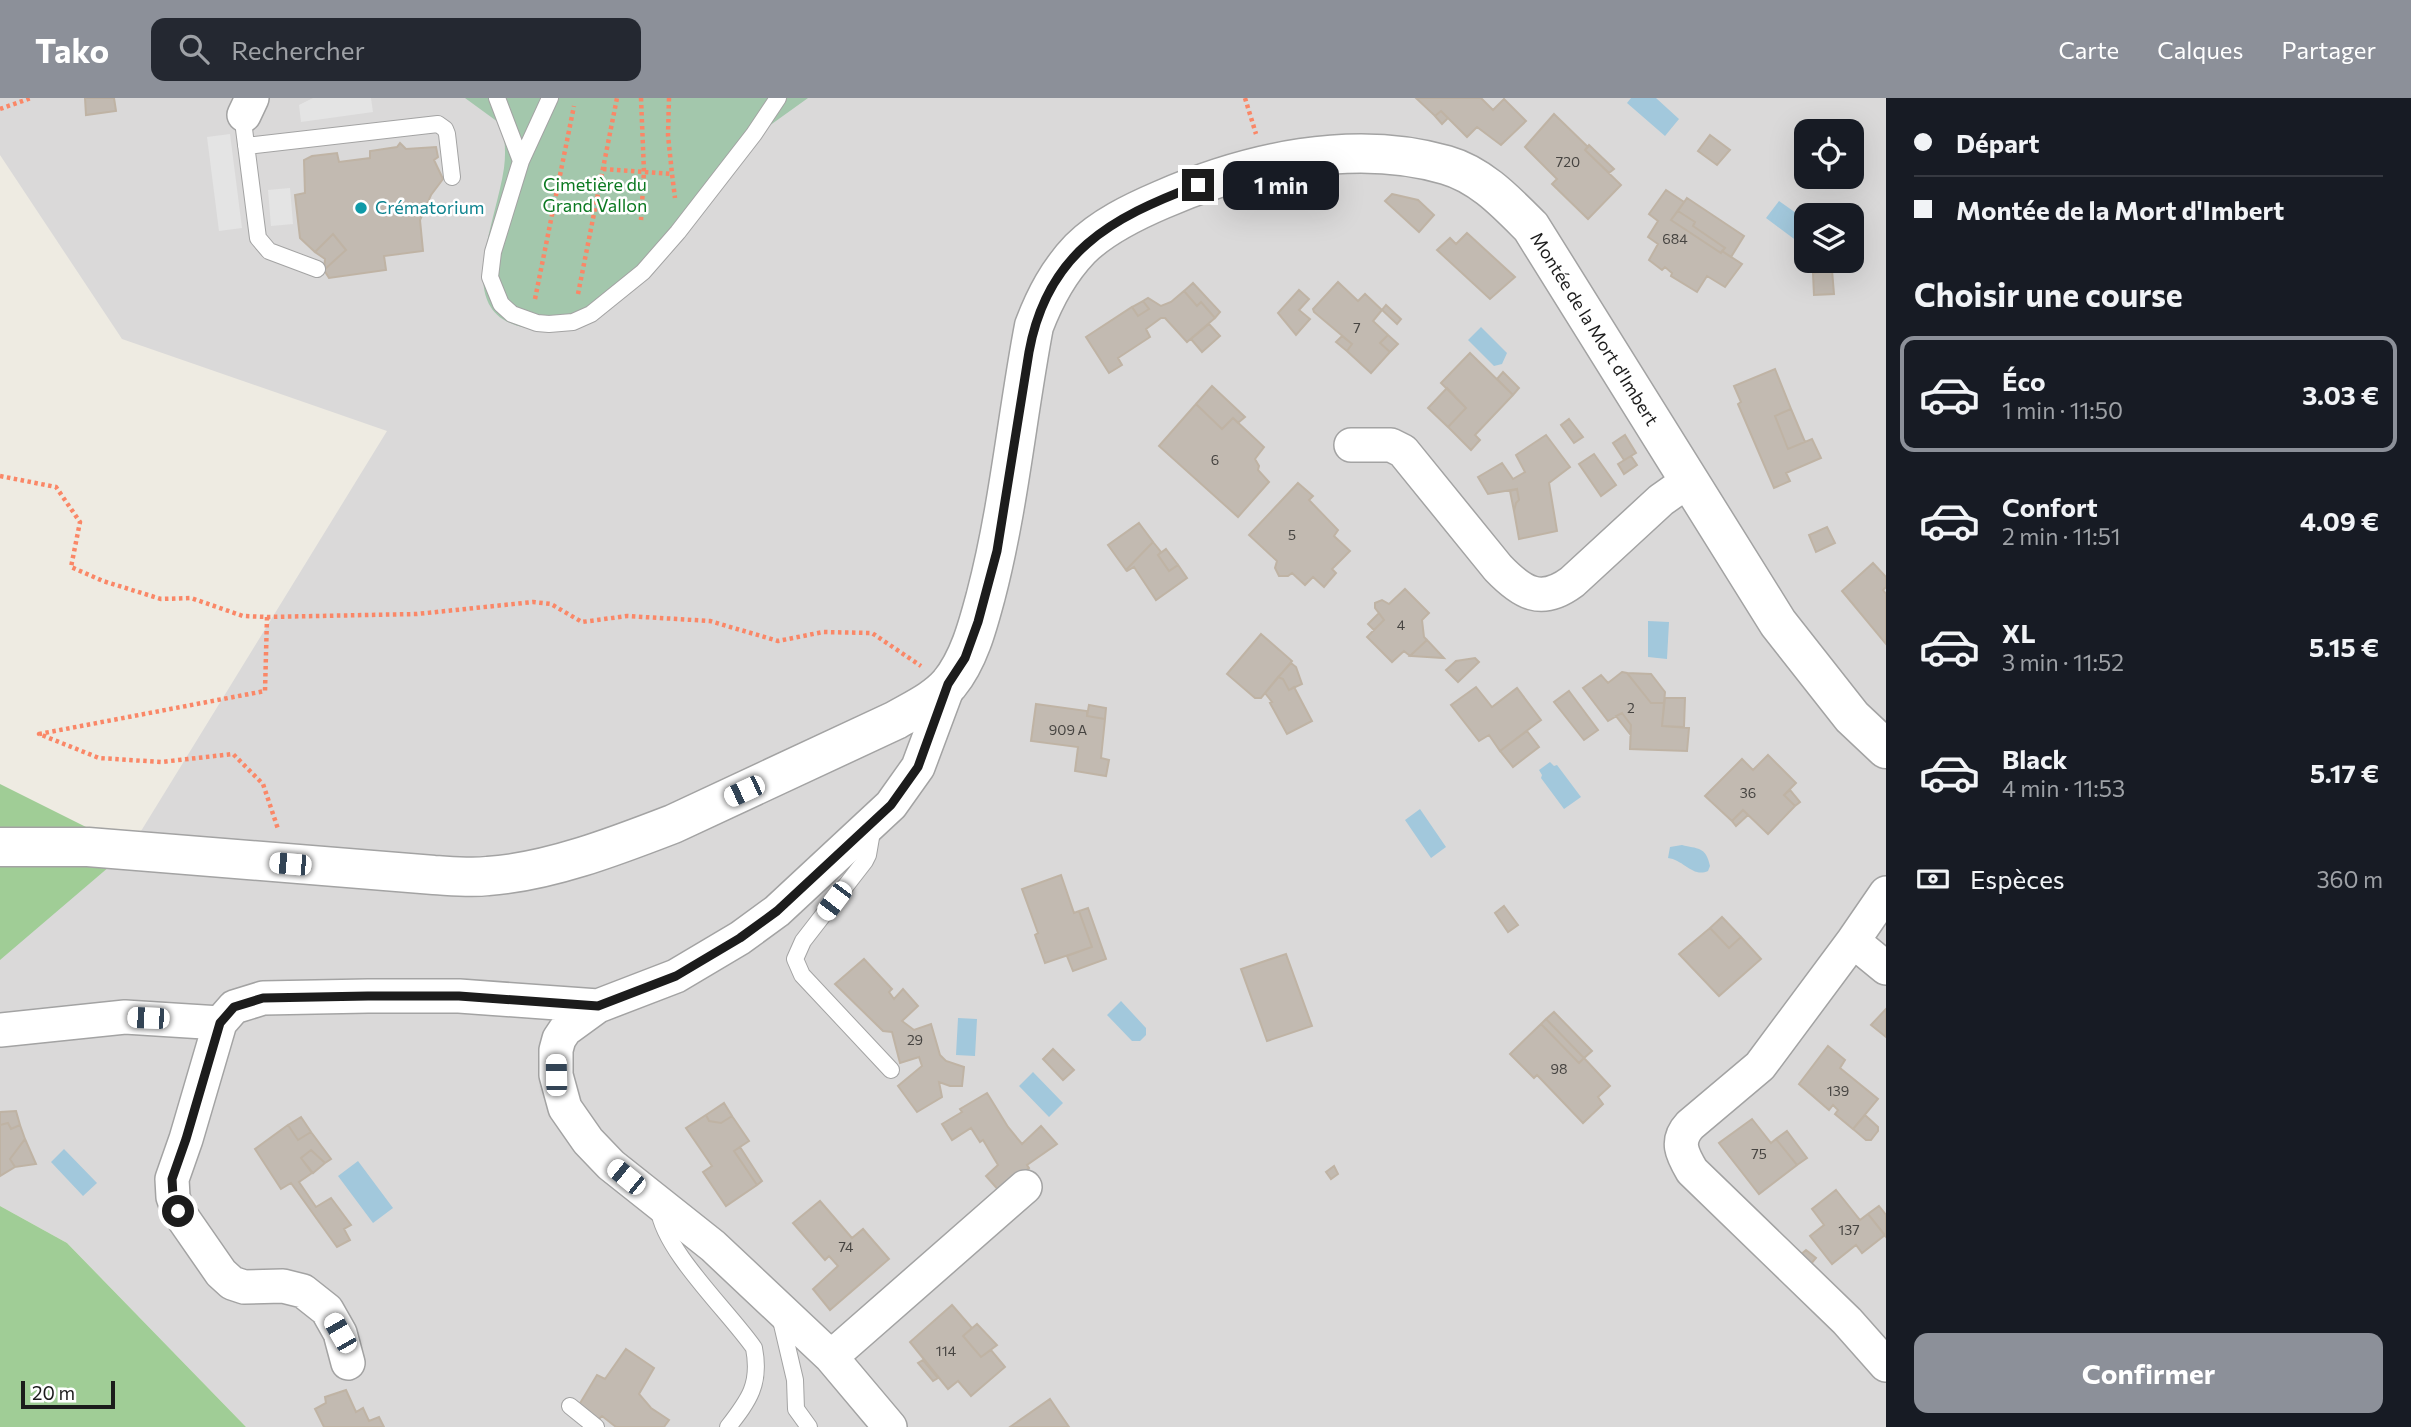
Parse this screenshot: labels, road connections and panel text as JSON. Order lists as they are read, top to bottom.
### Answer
{
  "streets": {
    "street": ["Montée de la Mort d'Imbert"]
  },
  "parks": ["Cimetière du Grand Vallon"],
  "places": ["Crématorium"],
  "house_numbers": [
    "720",
    "684",
    "7",
    "6",
    "5",
    "4",
    "2",
    "909 A",
    "36",
    "29",
    "98",
    "139",
    "75",
    "137",
    "74",
    "114"
  ],
  "scale_bar": "20 m",
  "page": {
    "header": "Tako",
    "search": "Rechercher",
    "nav": ["Carte", "Calques", "Partager"],
    "banner": ["Départ", "Montée de la Mort d'Imbert"],
    "bubble": "1 min",
    "heading": "Choisir une course",
    "list": [
      {
        "name": "Éco",
        "note": "1 min · 11:50",
        "value": "3.03 €"
      },
      {
        "name": "Confort",
        "note": "2 min · 11:51",
        "value": "4.09 €"
      },
      {
        "name": "XL",
        "note": "3 min · 11:52",
        "value": "5.15 €"
      },
      {
        "name": "Black",
        "note": "4 min · 11:53",
        "value": "5.17 €"
      }
    ],
    "pay": ["Espèces", "360 m"],
    "buttons": "Confirmer",
    "scale": "20 m"
  }
}
